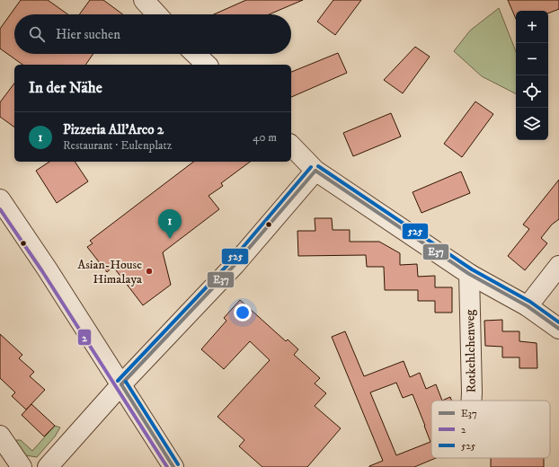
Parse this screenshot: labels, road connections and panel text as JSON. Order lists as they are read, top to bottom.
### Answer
{
  "streets": {
    "street": ["Rotkehlchenweg"]
  },
  "places": ["Asian-House Himalaya"],
  "lines": ["transit line 525", "transit line E37", "transit line 2"],
  "legend": ["E37", "2", "525"],
  "page": {
    "map_buttons": ["+", "−"],
    "search": "Hier suchen",
    "heading": "In der Nähe",
    "list": [
      {
        "mark": "1",
        "name": "Pizzeria All’Arco 2",
        "note": "Restaurant · Eulenplatz",
        "value": "40 m"
      }
    ],
    "pins": "1"
  }
}
